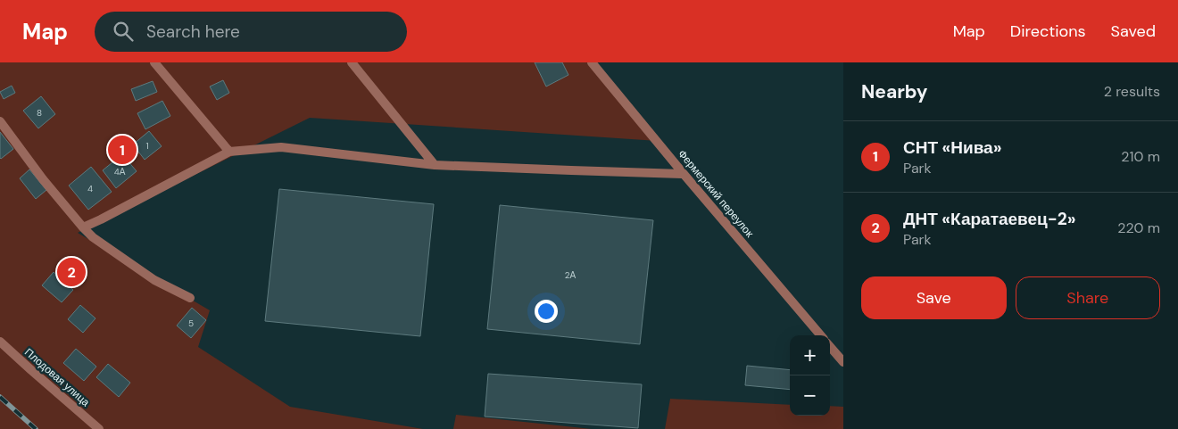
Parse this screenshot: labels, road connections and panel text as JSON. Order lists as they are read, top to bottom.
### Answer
{
  "streets": {
    "street": ["Фермерский переулок", "Плодовая улица"]
  },
  "house_numbers": [
    "8",
    "1",
    "4А",
    "4",
    "2А",
    "5"
  ],
  "page": {
    "header": "Map",
    "search": "Search here",
    "nav": ["Map", "Directions", "Saved"],
    "heading": ["Nearby", "2 results"],
    "list": [
      {
        "mark": "1",
        "name": "СНТ «Нива»",
        "note": "Park",
        "value": "210 m"
      },
      {
        "mark": "2",
        "name": "ДНТ «Каратаевец-2»",
        "note": "Park",
        "value": "220 m"
      }
    ],
    "pins": ["1", "2"],
    "buttons": ["Save", "Share"],
    "map_buttons": ["+", "−"]
  }
}
